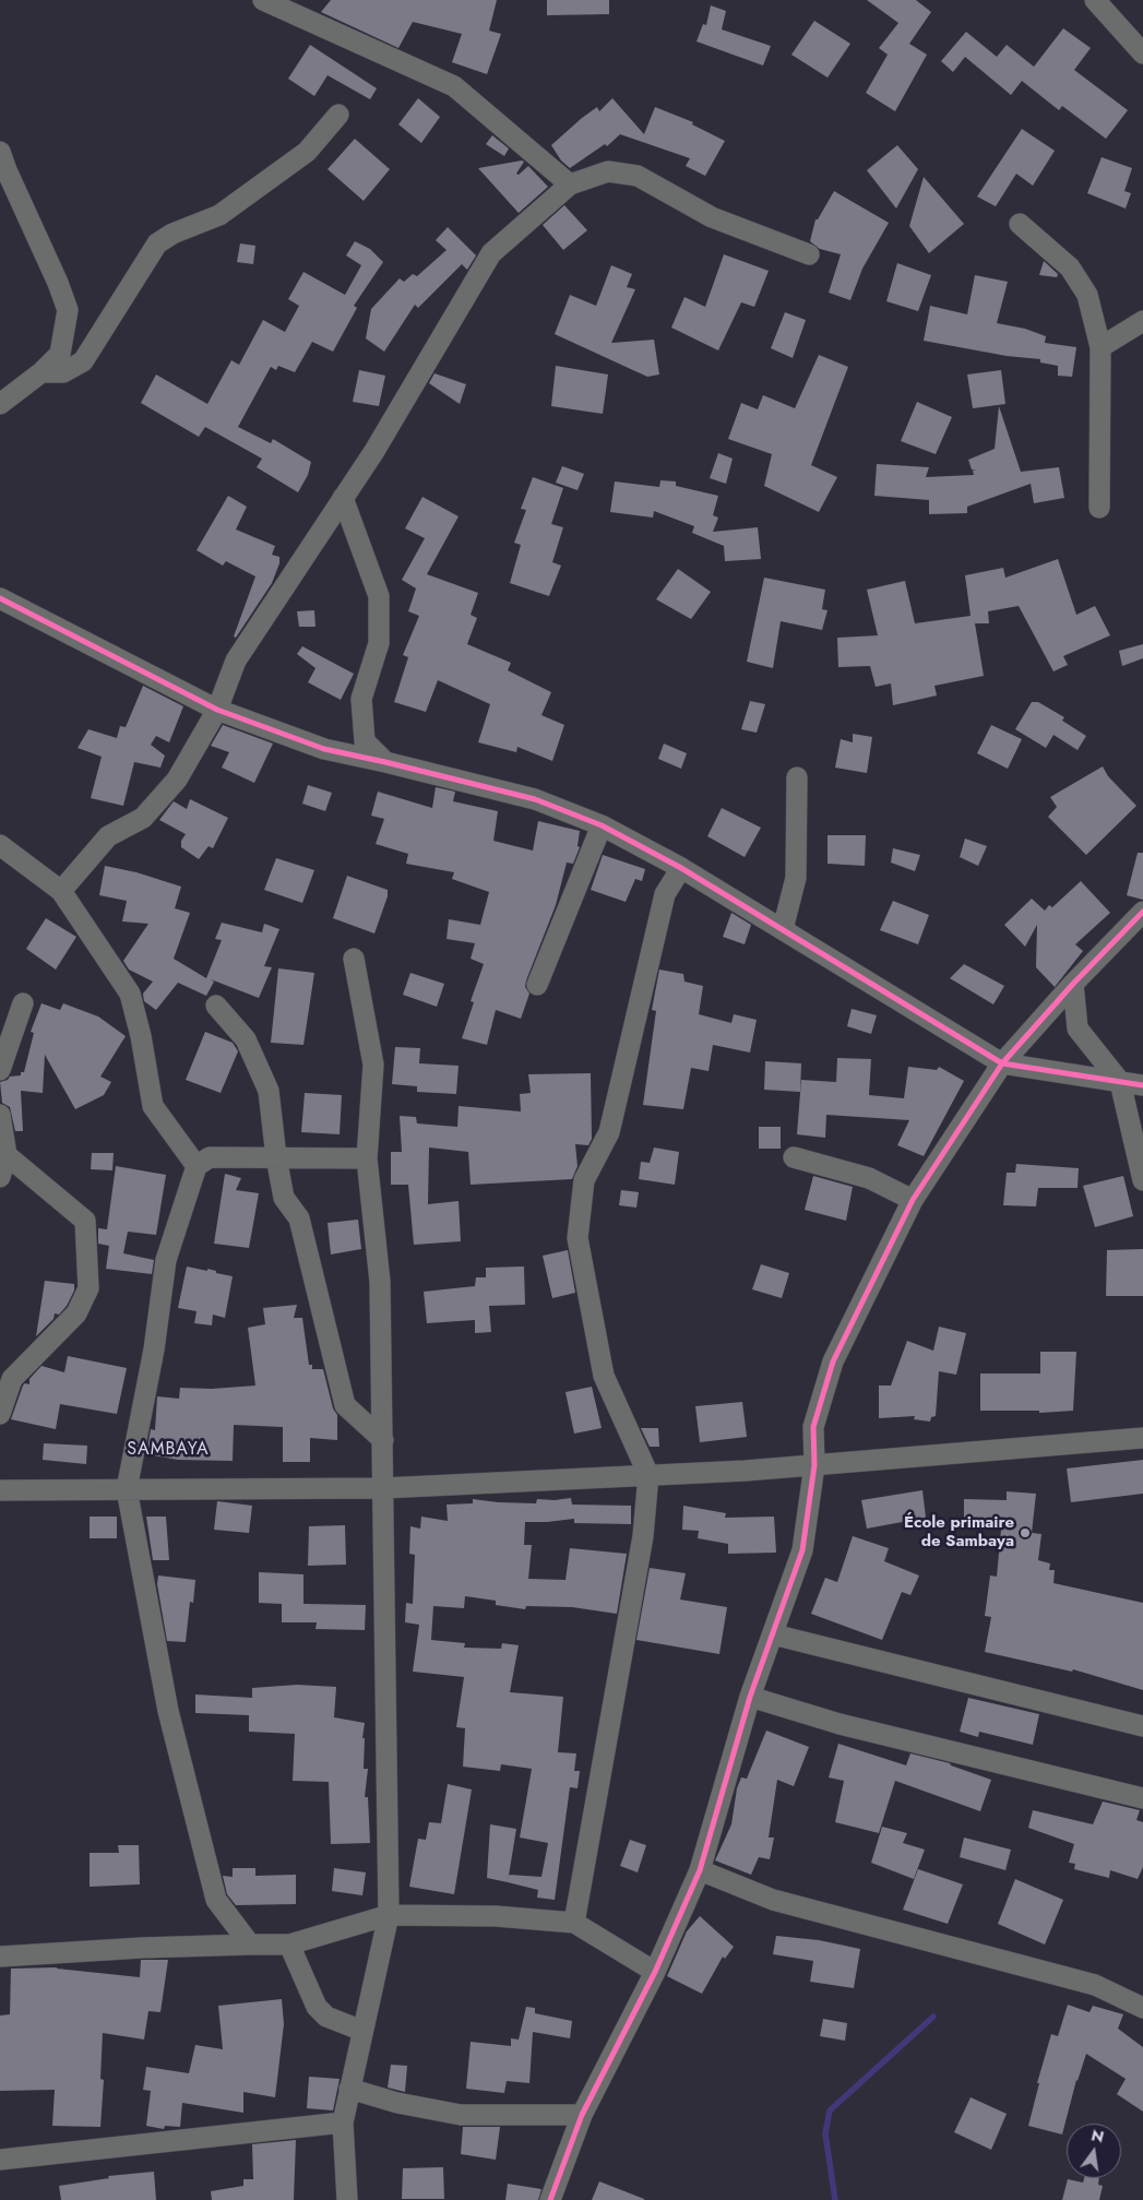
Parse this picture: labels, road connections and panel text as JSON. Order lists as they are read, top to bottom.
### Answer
{
  "districts": ["SAMBAYA"],
  "places": ["École primaire de Sambaya"],
  "north": "top"
}
